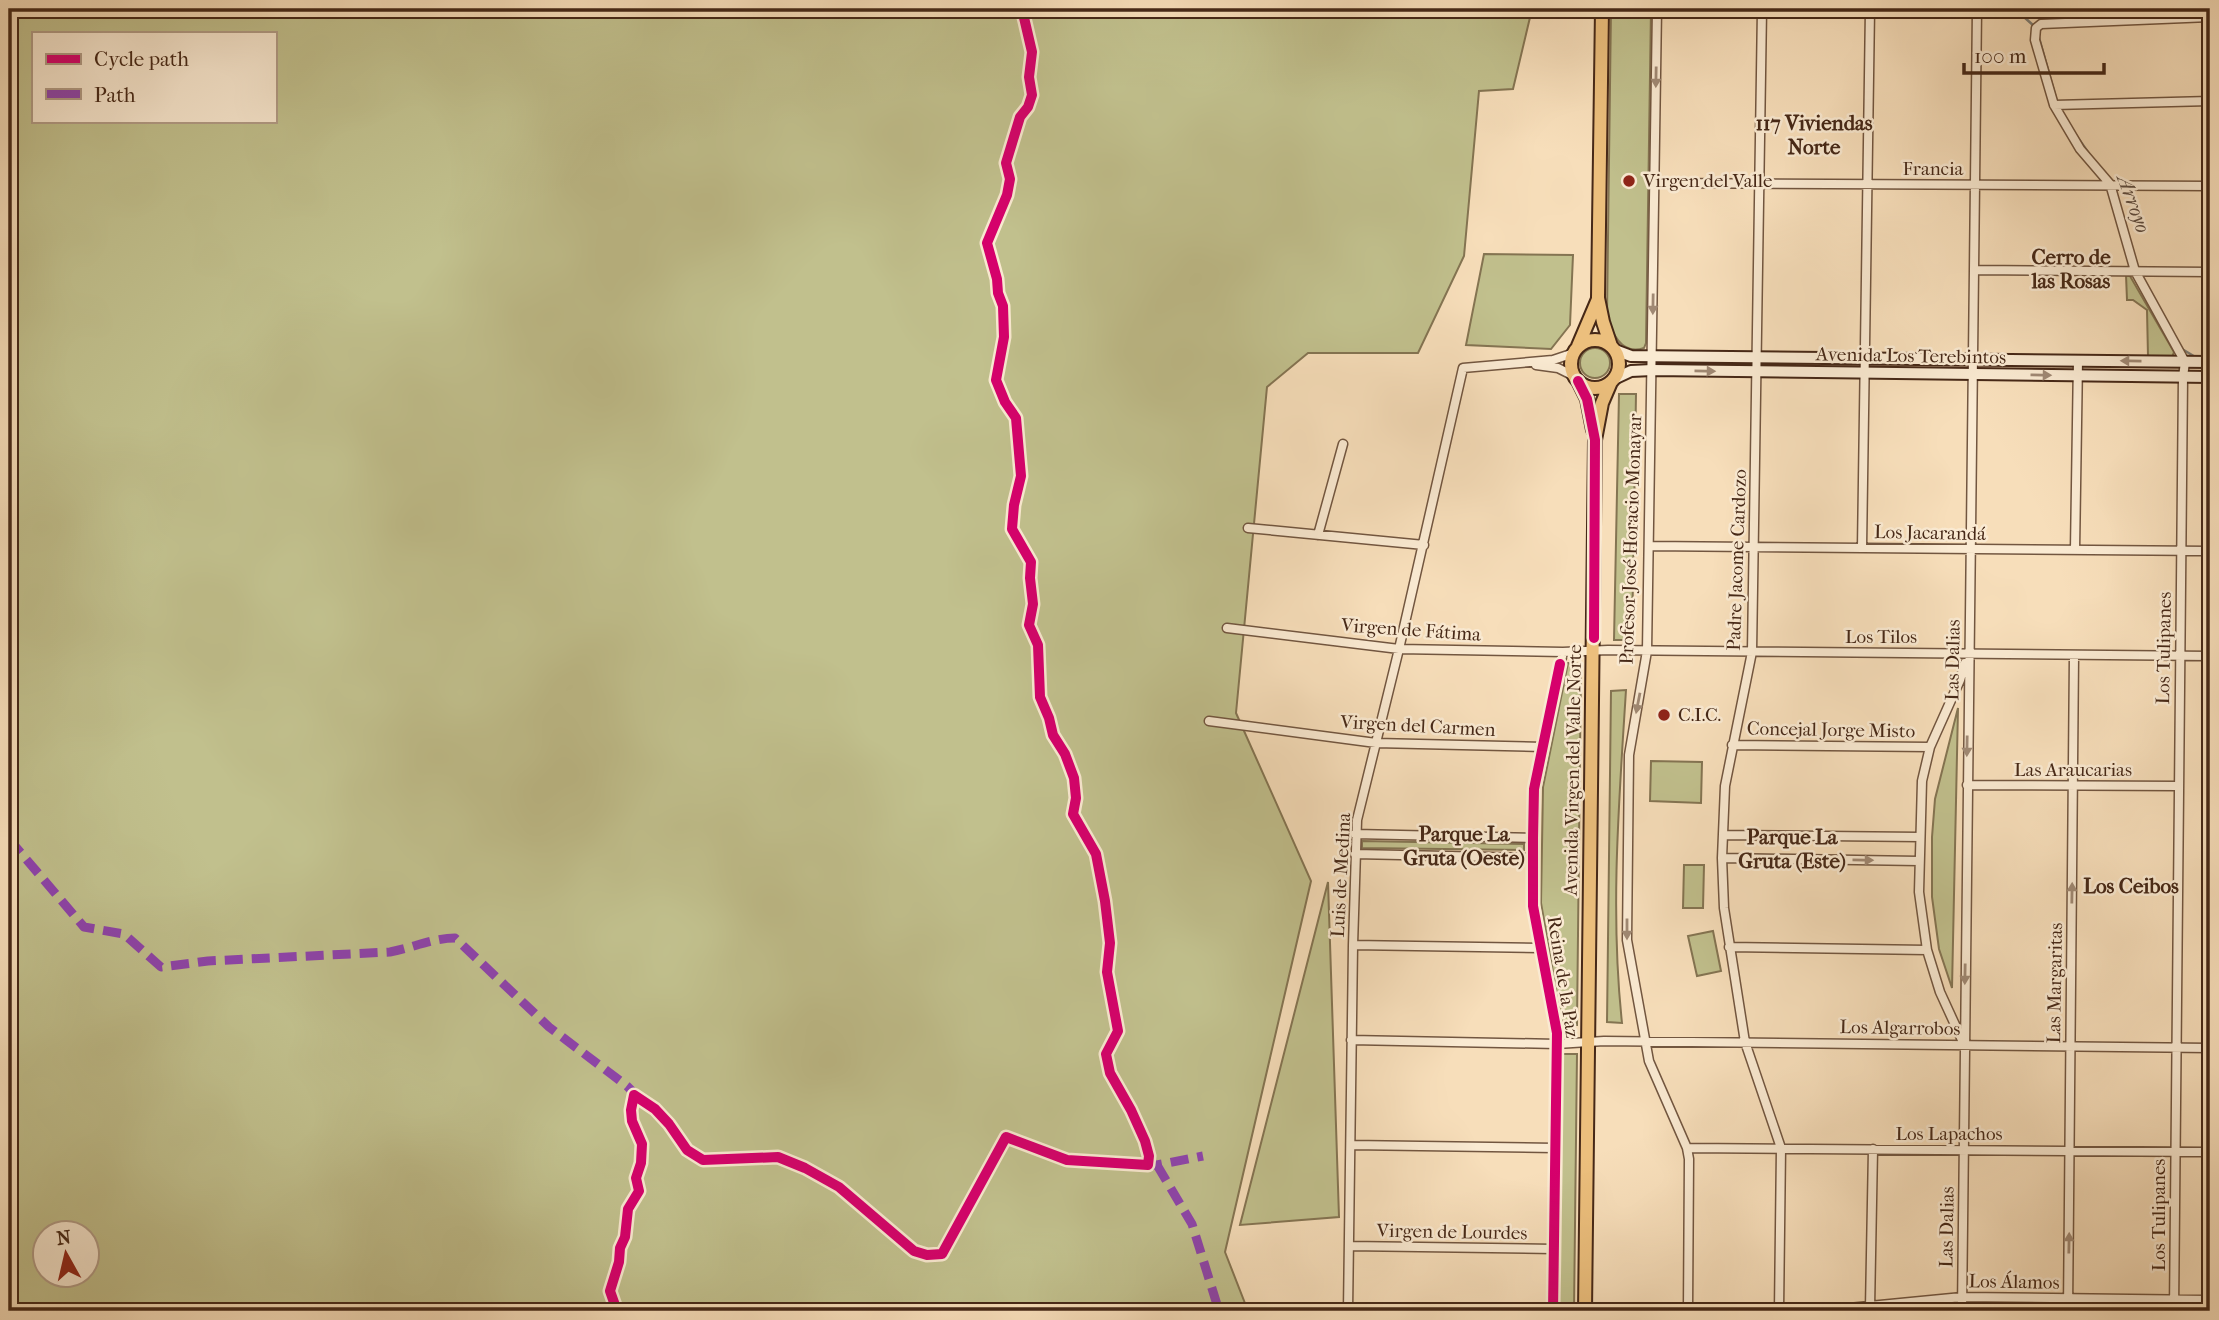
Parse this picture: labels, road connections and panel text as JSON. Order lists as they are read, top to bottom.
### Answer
{
  "streets": {
    "main road": ["Avenida Los Terebintos", "Avenida Virgen del Valle Norte"],
    "street": [
      "Francia",
      "Los Jacarandá",
      "Profesor José Horacio Monayar",
      "Padre Jacome Cardozo",
      "Virgen de Fátima",
      "Los Tilos",
      "Los Tulipanes",
      "Las Dalias",
      "Virgen del Carmen",
      "Concejal Jorge Misto",
      "Las Araucarias",
      "Luis de Medina",
      "Reina de la Paz",
      "Las Margaritas",
      "Los Algarrobos",
      "Los Lapachos",
      "Virgen de Lourdes",
      "Los Álamos"
    ]
  },
  "crossings": [
    ["Francia", "Profesor José Horacio Monayar"],
    ["Francia", "Padre Jacome Cardozo"],
    ["Francia", "Las Dalias"],
    ["Avenida Los Terebintos", "Profesor José Horacio Monayar"],
    ["Avenida Los Terebintos", "Padre Jacome Cardozo"],
    ["Avenida Los Terebintos", "Los Tulipanes"],
    ["Avenida Los Terebintos", "Las Dalias"],
    ["Avenida Los Terebintos", "Avenida Virgen del Valle Norte"],
    ["Los Jacarandá", "Profesor José Horacio Monayar"],
    ["Los Jacarandá", "Padre Jacome Cardozo"],
    ["Los Jacarandá", "Los Tulipanes"],
    ["Los Jacarandá", "Las Dalias"],
    ["Profesor José Horacio Monayar", "Los Tilos"],
    ["Profesor José Horacio Monayar", "Los Algarrobos"],
    ["Profesor José Horacio Monayar", "Los Lapachos"],
    ["Padre Jacome Cardozo", "Los Tilos"],
    ["Padre Jacome Cardozo", "Concejal Jorge Misto"],
    ["Padre Jacome Cardozo", "Los Algarrobos"],
    ["Padre Jacome Cardozo", "Los Lapachos"],
    ["Virgen de Fátima", "Los Tilos"],
    ["Virgen de Fátima", "Avenida Virgen del Valle Norte"],
    ["Virgen de Fátima", "Luis de Medina"],
    ["Virgen de Fátima", "Reina de la Paz"],
    ["Los Tilos", "Los Tulipanes"],
    ["Los Tilos", "Las Dalias"],
    ["Los Tilos", "Avenida Virgen del Valle Norte"],
    ["Los Tilos", "Las Margaritas"],
    ["Los Tulipanes", "Las Araucarias"],
    ["Los Tulipanes", "Los Algarrobos"],
    ["Los Tulipanes", "Los Lapachos"],
    ["Los Tulipanes", "Los Álamos"],
    ["Las Dalias", "Las Araucarias"],
    ["Las Dalias", "Los Algarrobos"],
    ["Las Dalias", "Los Lapachos"],
    ["Las Dalias", "Los Álamos"],
    ["Virgen del Carmen", "Luis de Medina"],
    ["Virgen del Carmen", "Reina de la Paz"],
    ["Avenida Virgen del Valle Norte", "Los Algarrobos"],
    ["Las Araucarias", "Las Margaritas"],
    ["Luis de Medina", "Los Algarrobos"],
    ["Luis de Medina", "Virgen de Lourdes"],
    ["Reina de la Paz", "Los Algarrobos"],
    ["Reina de la Paz", "Virgen de Lourdes"],
    ["Las Margaritas", "Los Algarrobos"],
    ["Las Margaritas", "Los Lapachos"],
    ["Las Margaritas", "Los Álamos"]
  ],
  "one_way": ["Profesor José Horacio Monayar", "Las Margaritas"],
  "districts": [
    "117 Viviendas Norte",
    "Cerro de las Rosas",
    "Parque La Gruta (Oeste)",
    "Parque La Gruta (Este)",
    "Los Ceibos"
  ],
  "water": ["Arroyo"],
  "places": ["Virgen del Valle", "C.I.C."],
  "legend": ["Cycle path", "Path"],
  "scale_bar": "100 m",
  "north": "top"
}
